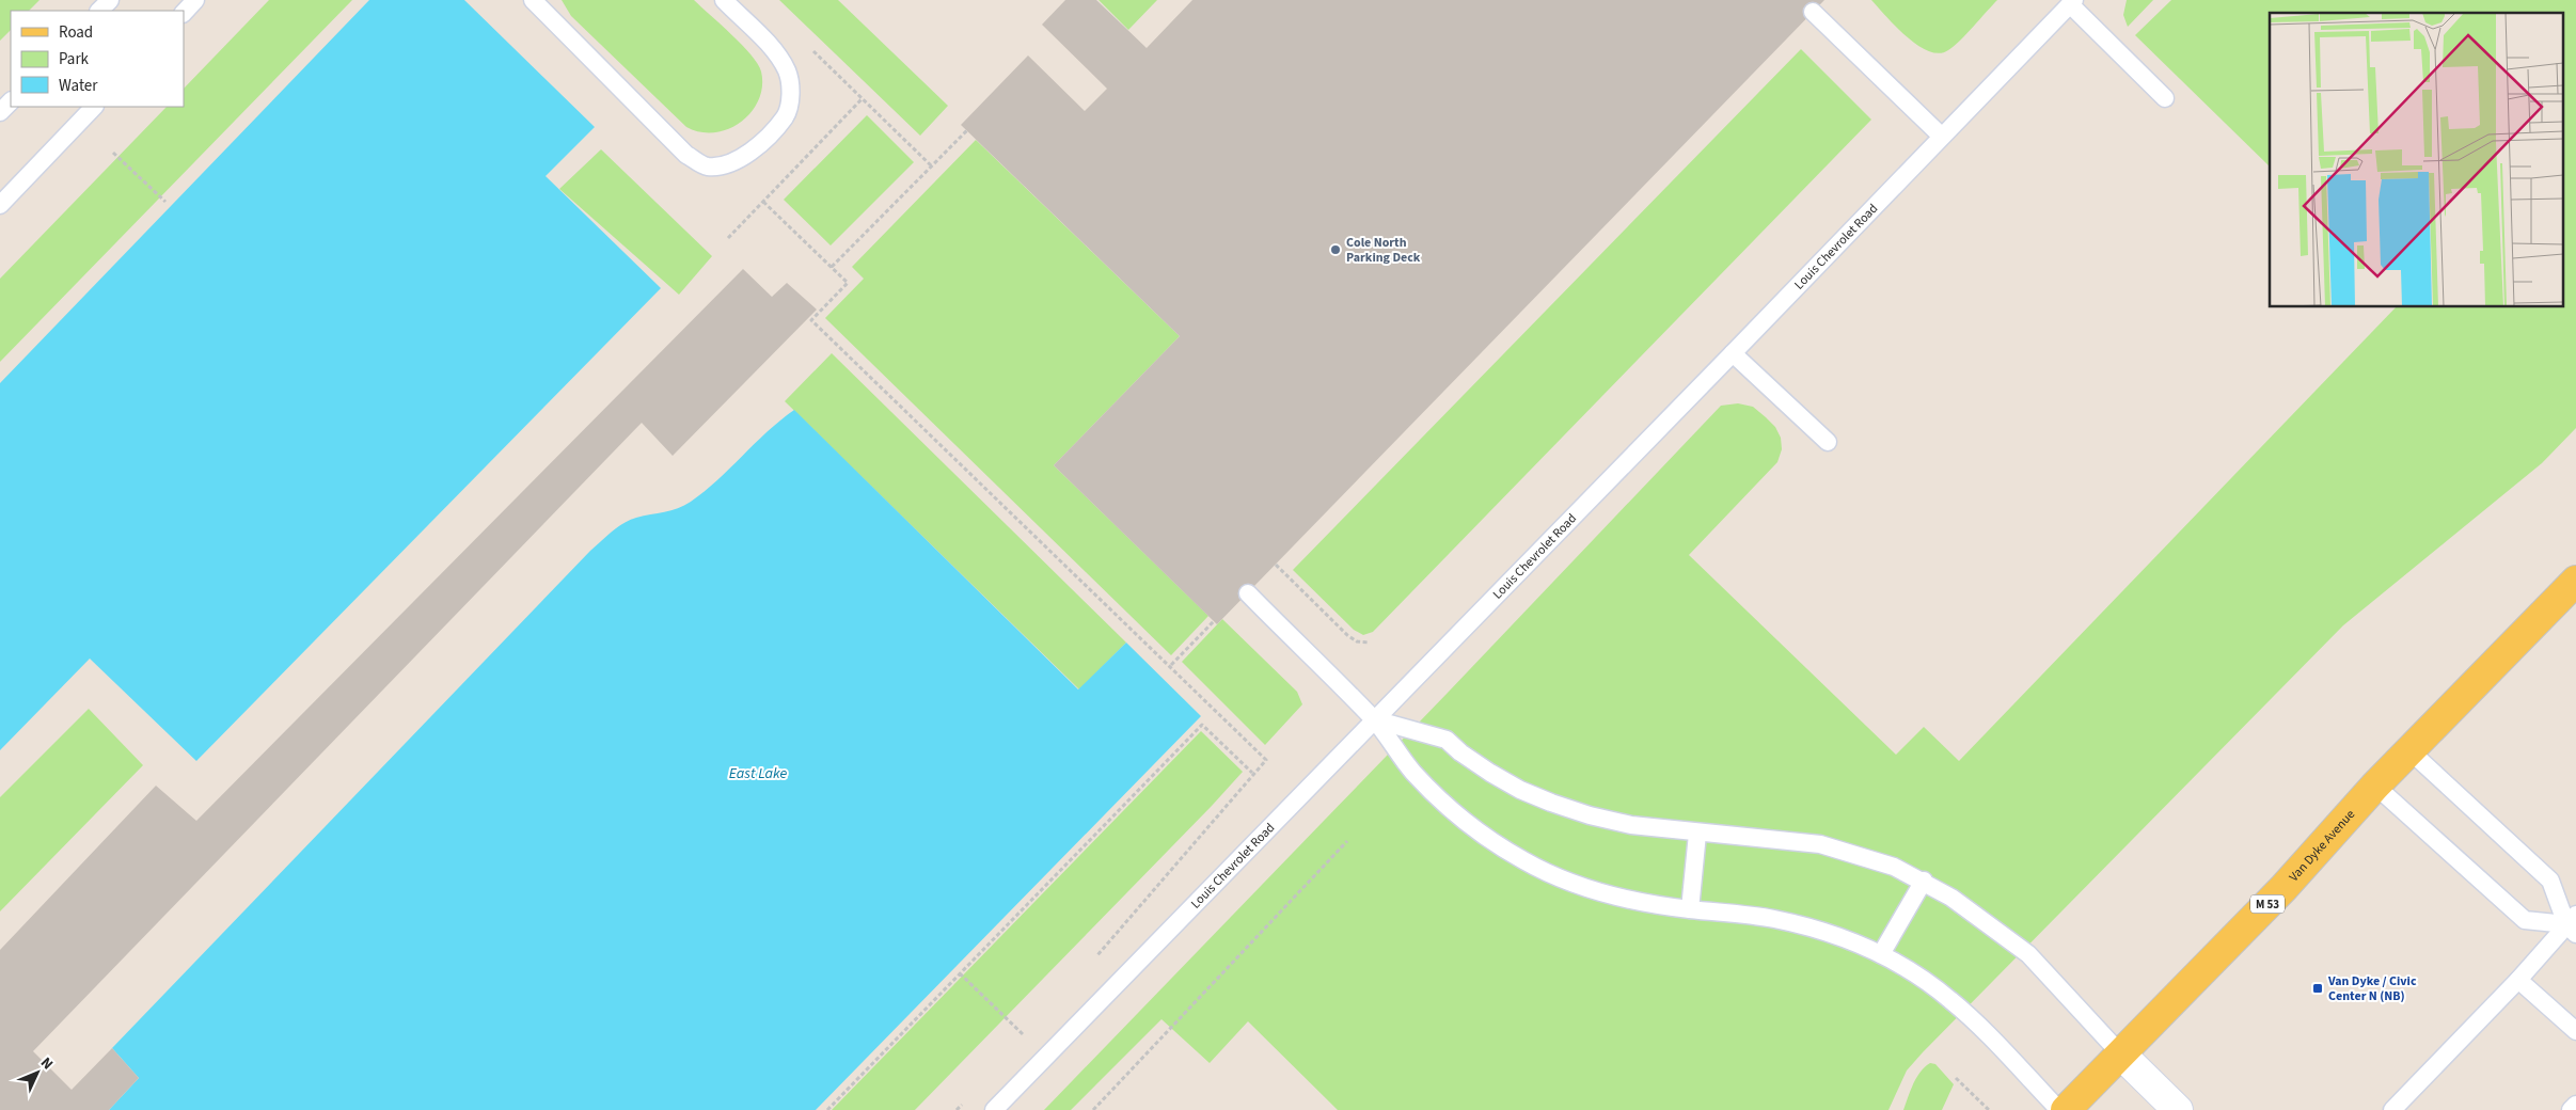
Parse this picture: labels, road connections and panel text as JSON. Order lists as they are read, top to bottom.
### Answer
{
  "streets": {
    "main road": ["Van Dyke Avenue", "M 53"],
    "lane": ["Louis Chevrolet Road"]
  },
  "water": ["East Lake"],
  "places": {
    "other": ["Cole North Parking Deck"],
    "transit": ["Van Dyke / Civic Center N (NB)"]
  },
  "legend": ["Road", "Park", "Water"],
  "north": "top right"
}
